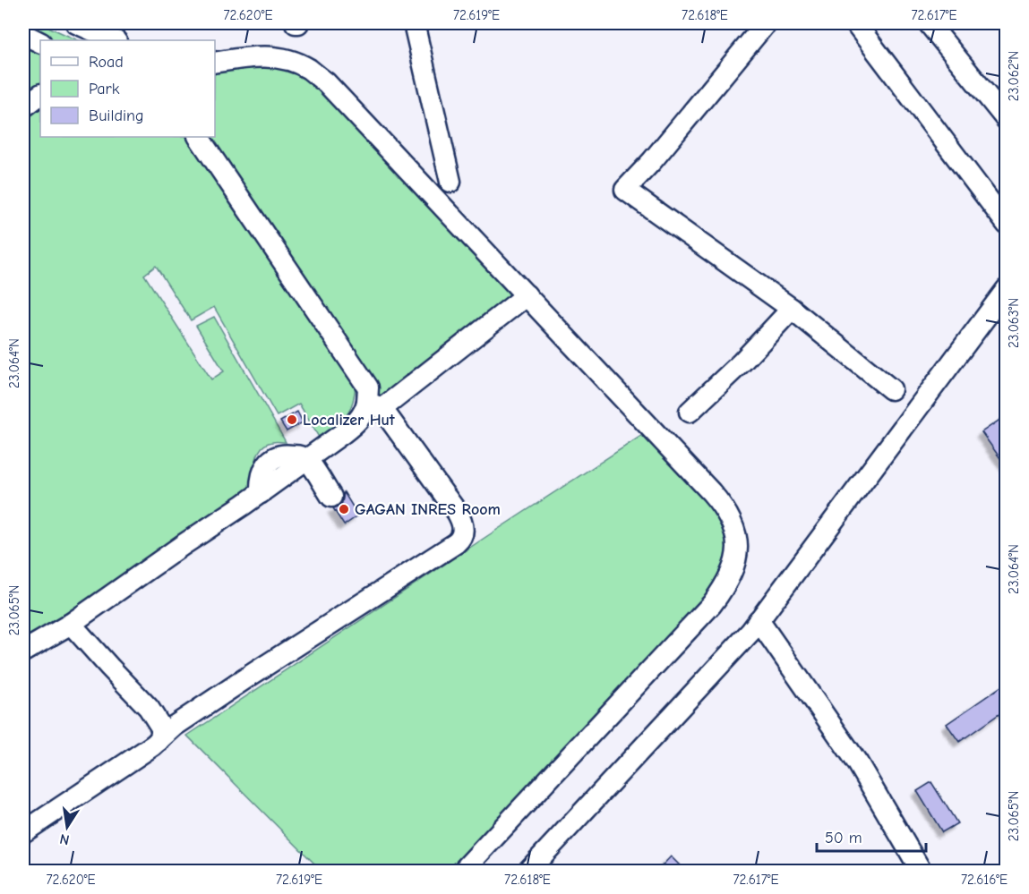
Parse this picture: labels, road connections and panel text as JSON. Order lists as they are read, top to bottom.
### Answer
{
  "places": ["Localizer Hut", "GAGAN INRES Room"],
  "legend": ["Road", "Park", "Building"],
  "scale_bar": "50 m",
  "north": "bottom",
  "coordinates": [
    "72.620°E",
    "72.619°E",
    "72.618°E",
    "72.617°E",
    "23.062°N",
    "23.063°N",
    "23.064°N",
    "23.065°N",
    "72.616°E"
  ]
}
